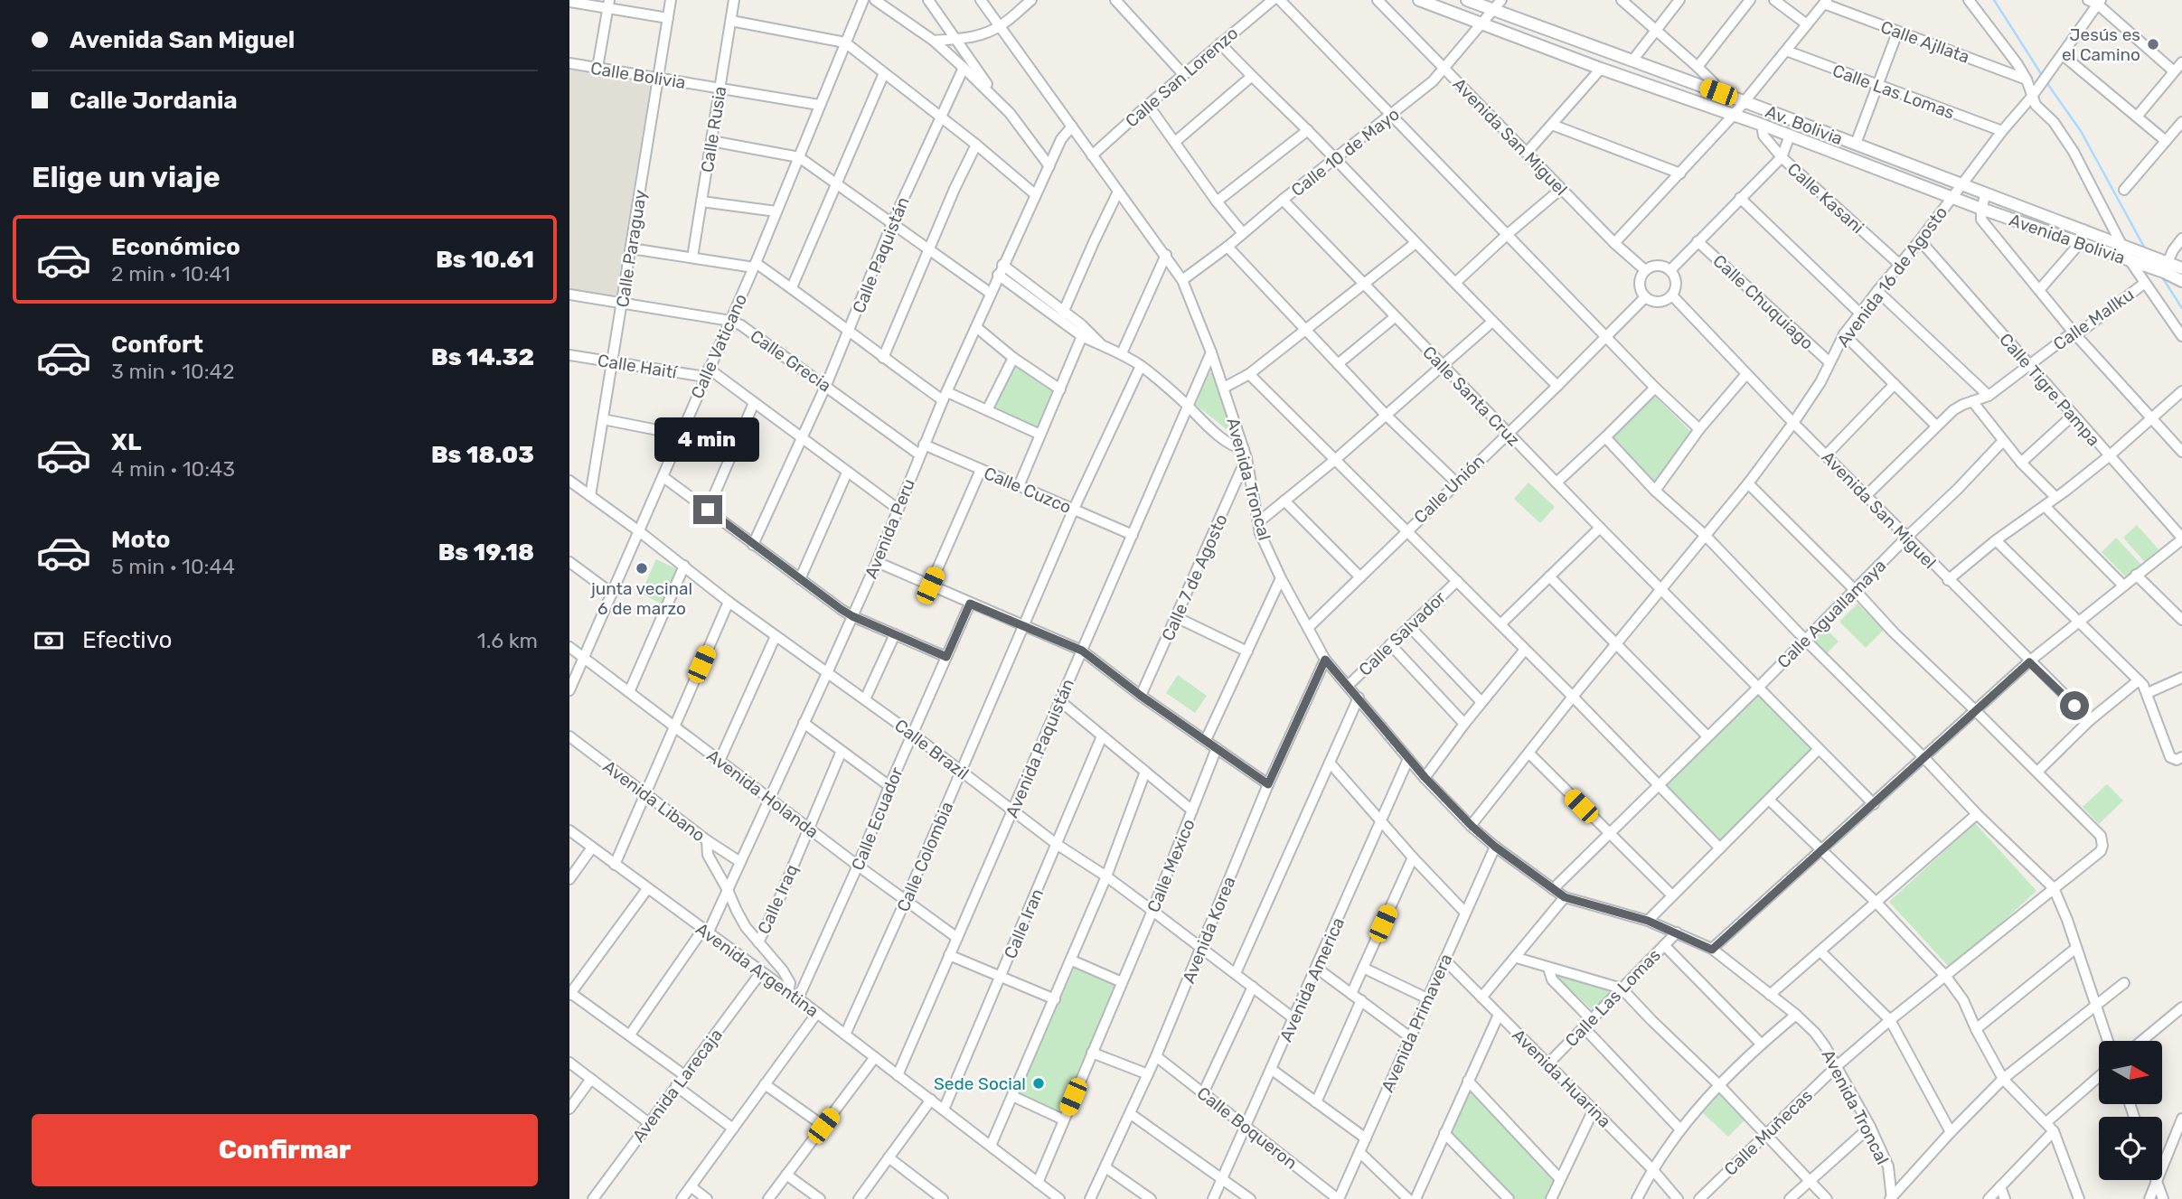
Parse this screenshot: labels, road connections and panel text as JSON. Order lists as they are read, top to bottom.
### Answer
{
  "streets": {
    "street": [
      "Calle Ajllata",
      "Calle Bolivia",
      "Calle San Lorenzo",
      "Calle Las Lomas",
      "Av. Bolivia",
      "Calle Rusia",
      "Avenida San Miguel",
      "Calle 10 de Mayo",
      "Calle Kasani",
      "Avenida Bolivia",
      "Calle Paraguay",
      "Calle Paquistán",
      "Avenida 16 de Agosto",
      "Calle Chuquiago",
      "Calle Mallku",
      "Calle Vaticano",
      "Calle Grecia",
      "Calle Haití",
      "Calle Tigre Pampa",
      "Calle Santa Cruz",
      "Avenida Troncal",
      "Calle Unión",
      "Calle Cuzco",
      "Avenida Peru",
      "Calle 7 de Agosto",
      "Calle Aguallamaya",
      "Calle Salvador",
      "Avenida Paquistán",
      "Calle Brazil",
      "Avenida Holanda",
      "Avenida Libano",
      "Calle Ecuador",
      "Calle Colombia",
      "Calle Mexico",
      "Calle Iraq",
      "Calle Iran",
      "Avenida Korea",
      "Avenida Argentina",
      "Avenida America",
      "Avenida Primavera",
      "Avenida Huarina",
      "Avenida Larecaja",
      "Calle Boqueron",
      "Calle Muñecas"
    ]
  },
  "crossings": [
    ["Calle Bolivia", "Calle Rusia"],
    ["Calle Bolivia", "Calle Paraguay"],
    ["Calle Bolivia", "Calle Vaticano"],
    ["Calle San Lorenzo", "Avenida Troncal"],
    ["Calle Las Lomas", "Avenida 16 de Agosto"],
    ["Calle Las Lomas", "Avenida Troncal"],
    ["Calle Las Lomas", "Avenida Huarina"],
    ["Av. Bolivia", "Calle 10 de Mayo"],
    ["Av. Bolivia", "Calle Kasani"],
    ["Av. Bolivia", "Avenida Bolivia"],
    ["Av. Bolivia", "Avenida 16 de Agosto"],
    ["Avenida San Miguel", "Calle 10 de Mayo"],
    ["Avenida San Miguel", "Avenida 16 de Agosto"],
    ["Avenida San Miguel", "Calle Mallku"],
    ["Avenida San Miguel", "Calle Unión"],
    ["Avenida San Miguel", "Calle Aguallamaya"],
    ["Calle 10 de Mayo", "Calle Santa Cruz"],
    ["Calle 10 de Mayo", "Avenida Troncal"],
    ["Calle Kasani", "Avenida 16 de Agosto"],
    ["Avenida Bolivia", "Avenida 16 de Agosto"],
    ["Calle Paraguay", "Calle Grecia"],
    ["Calle Paraguay", "Calle Haití"],
    ["Calle Paraguay", "Calle Brazil"],
    ["Calle Paquistán", "Calle Grecia"],
    ["Avenida 16 de Agosto", "Calle Chuquiago"],
    ["Avenida 16 de Agosto", "Calle Tigre Pampa"],
    ["Avenida 16 de Agosto", "Calle Santa Cruz"],
    ["Avenida 16 de Agosto", "Avenida Troncal"],
    ["Calle Mallku", "Calle Tigre Pampa"],
    ["Calle Vaticano", "Calle Grecia"],
    ["Calle Vaticano", "Calle Haití"],
    ["Calle Vaticano", "Calle Brazil"],
    ["Calle Vaticano", "Avenida Holanda"],
    ["Calle Grecia", "Avenida Peru"],
    ["Calle Santa Cruz", "Calle Unión"],
    ["Calle Santa Cruz", "Calle Aguallamaya"],
    ["Avenida Troncal", "Calle Unión"],
    ["Avenida Troncal", "Avenida Peru"],
    ["Avenida Troncal", "Calle 7 de Agosto"],
    ["Avenida Troncal", "Calle Aguallamaya"],
    ["Avenida Troncal", "Calle Salvador"],
    ["Avenida Troncal", "Avenida Paquistán"],
    ["Avenida Troncal", "Avenida Korea"],
    ["Avenida Troncal", "Avenida America"],
    ["Avenida Troncal", "Avenida Primavera"],
    ["Avenida Troncal", "Calle Muñecas"],
    ["Calle Cuzco", "Avenida Peru"],
    ["Calle Cuzco", "Avenida Paquistán"],
    ["Calle Cuzco", "Calle Colombia"],
    ["Avenida Peru", "Calle Brazil"],
    ["Avenida Peru", "Avenida Holanda"],
    ["Avenida Peru", "Avenida Libano"],
    ["Avenida Peru", "Avenida Argentina"],
    ["Avenida Paquistán", "Calle Brazil"],
    ["Avenida Paquistán", "Avenida Holanda"],
    ["Avenida Paquistán", "Avenida Argentina"],
    ["Calle Brazil", "Calle Ecuador"],
    ["Calle Brazil", "Calle Colombia"],
    ["Calle Brazil", "Calle Mexico"],
    ["Calle Brazil", "Calle Iran"],
    ["Calle Brazil", "Avenida Korea"],
    ["Calle Brazil", "Avenida America"],
    ["Avenida Holanda", "Calle Ecuador"],
    ["Avenida Holanda", "Calle Colombia"],
    ["Avenida Holanda", "Calle Iraq"],
    ["Calle Ecuador", "Avenida Argentina"],
    ["Calle Colombia", "Avenida Argentina"],
    ["Calle Mexico", "Avenida Argentina"],
    ["Calle Iran", "Avenida Argentina"],
    ["Avenida Korea", "Calle Boqueron"],
    ["Avenida Argentina", "Avenida Larecaja"],
    ["Avenida America", "Calle Boqueron"],
    ["Avenida Primavera", "Avenida Huarina"],
    ["Avenida Primavera", "Calle Boqueron"]
  ],
  "places": ["Jesús es el Camino", "junta vecinal 6 de marzo", "Sede Social"],
  "north": "right",
  "page": {
    "banner": ["Avenida San Miguel", "Calle Jordania"],
    "heading": "Elige un viaje",
    "list": [
      {
        "name": "Económico",
        "note": "2 min · 10:41",
        "value": "Bs 10.61"
      },
      {
        "name": "Confort",
        "note": "3 min · 10:42",
        "value": "Bs 14.32"
      },
      {
        "name": "XL",
        "note": "4 min · 10:43",
        "value": "Bs 18.03"
      },
      {
        "name": "Moto",
        "note": "5 min · 10:44",
        "value": "Bs 19.18"
      }
    ],
    "bubble": "4 min",
    "pay": ["Efectivo", "1.6 km"],
    "buttons": "Confirmar"
  }
}
